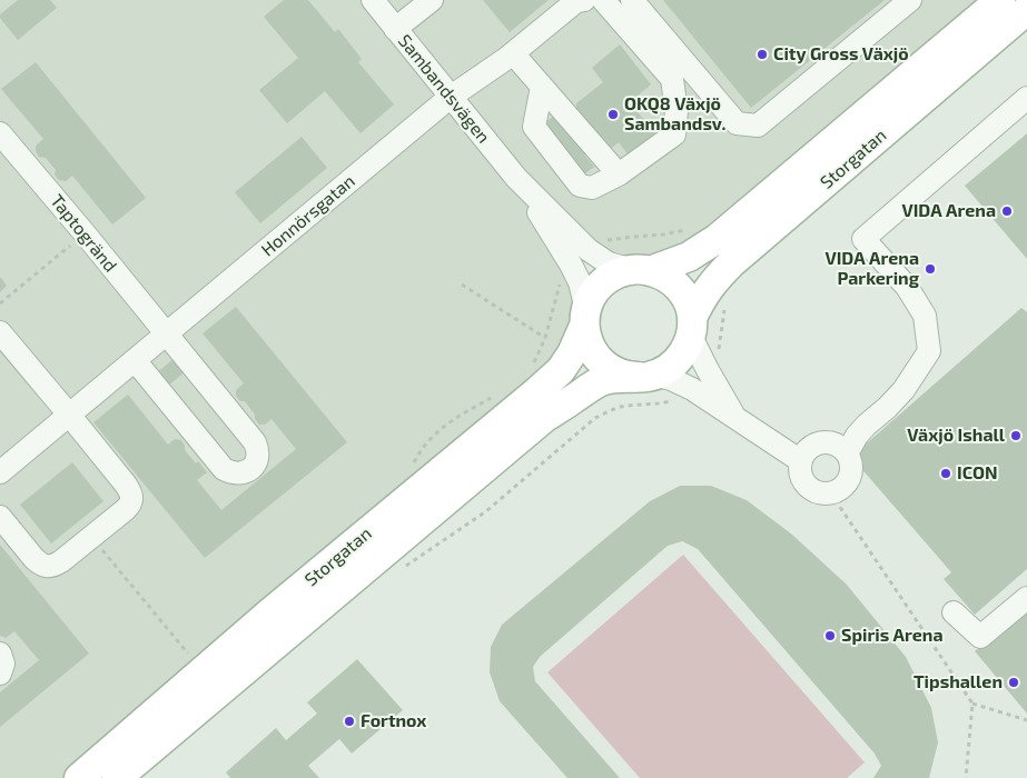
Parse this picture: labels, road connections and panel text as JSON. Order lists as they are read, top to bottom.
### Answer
{
  "streets": {
    "main road": ["Storgatan"],
    "street": ["Sambandsvägen", "Honnörsgatan", "Taptogränd"]
  },
  "crossings": [
    ["Sambandsvägen", "Storgatan"],
    ["Sambandsvägen", "Honnörsgatan"],
    ["Honnörsgatan", "Taptogränd"]
  ],
  "places": [
    "City Gross Växjö",
    "OKQ8 Växjö Sambandsv.",
    "VIDA Arena",
    "VIDA Arena Parkering",
    "Växjö Ishall",
    "ICON",
    "Spiris Arena",
    "Tipshallen",
    "Fortnox"
  ]
}
